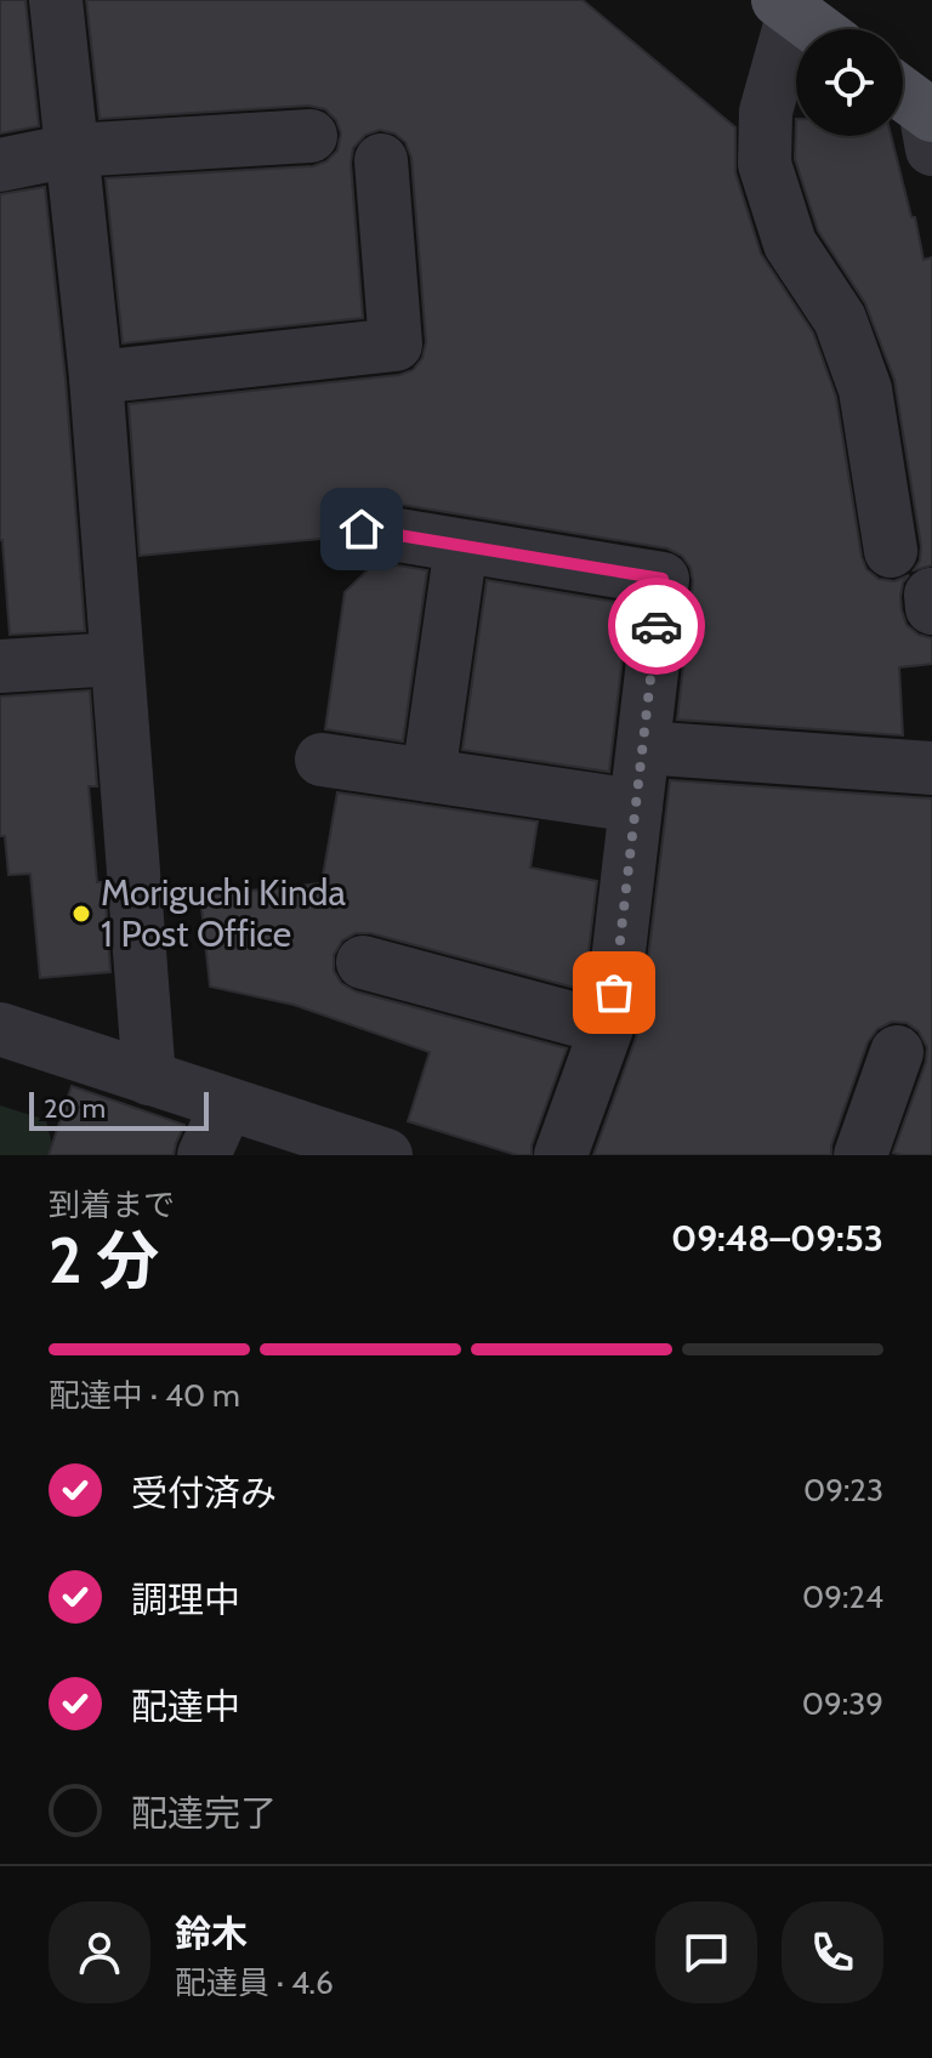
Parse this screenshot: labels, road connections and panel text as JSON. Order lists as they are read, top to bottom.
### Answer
{
  "places": ["Moriguchi Kinda 1 Post Office"],
  "scale_bar": "20 m",
  "page": {
    "scale": "20 m",
    "heading": ["2 分", "到着まで", "09:48–09:53"],
    "panel": ["鈴木", "配達員 · 4.6"],
    "bar": "配達中 · 40 m",
    "list": [
      ["受付済み", "09:23"],
      ["調理中", "09:24"],
      ["配達中", "09:39"],
      "配達完了"
    ]
  }
}
